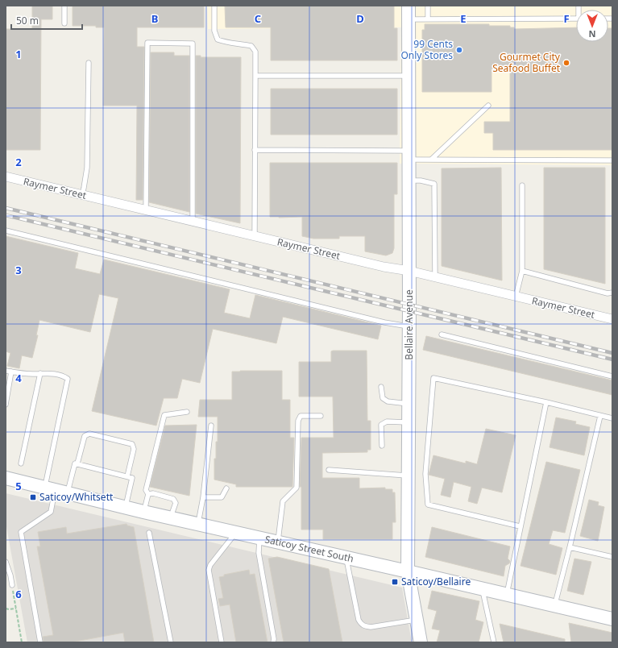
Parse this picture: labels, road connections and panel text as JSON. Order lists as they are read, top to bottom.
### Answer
{
  "streets": {
    "street": ["Raymer Street", "Bellaire Avenue", "Saticoy Street South"]
  },
  "crossings": [
    ["Raymer Street", "Bellaire Avenue"],
    ["Bellaire Avenue", "Saticoy Street South"]
  ],
  "places": {
    "other": ["99 Cents Only Stores", "Gourmet City Seafood Buffet"],
    "transit": ["Saticoy/Whitsett", "Saticoy/Bellaire"]
  },
  "scale_bar": "50 m",
  "north": "bottom",
  "grid": {
    "columns": [
      "B",
      "C",
      "D",
      "E",
      "F"
    ],
    "rows": [
      "1",
      "2",
      "3",
      "4",
      "5",
      "6"
    ]
  }
}
